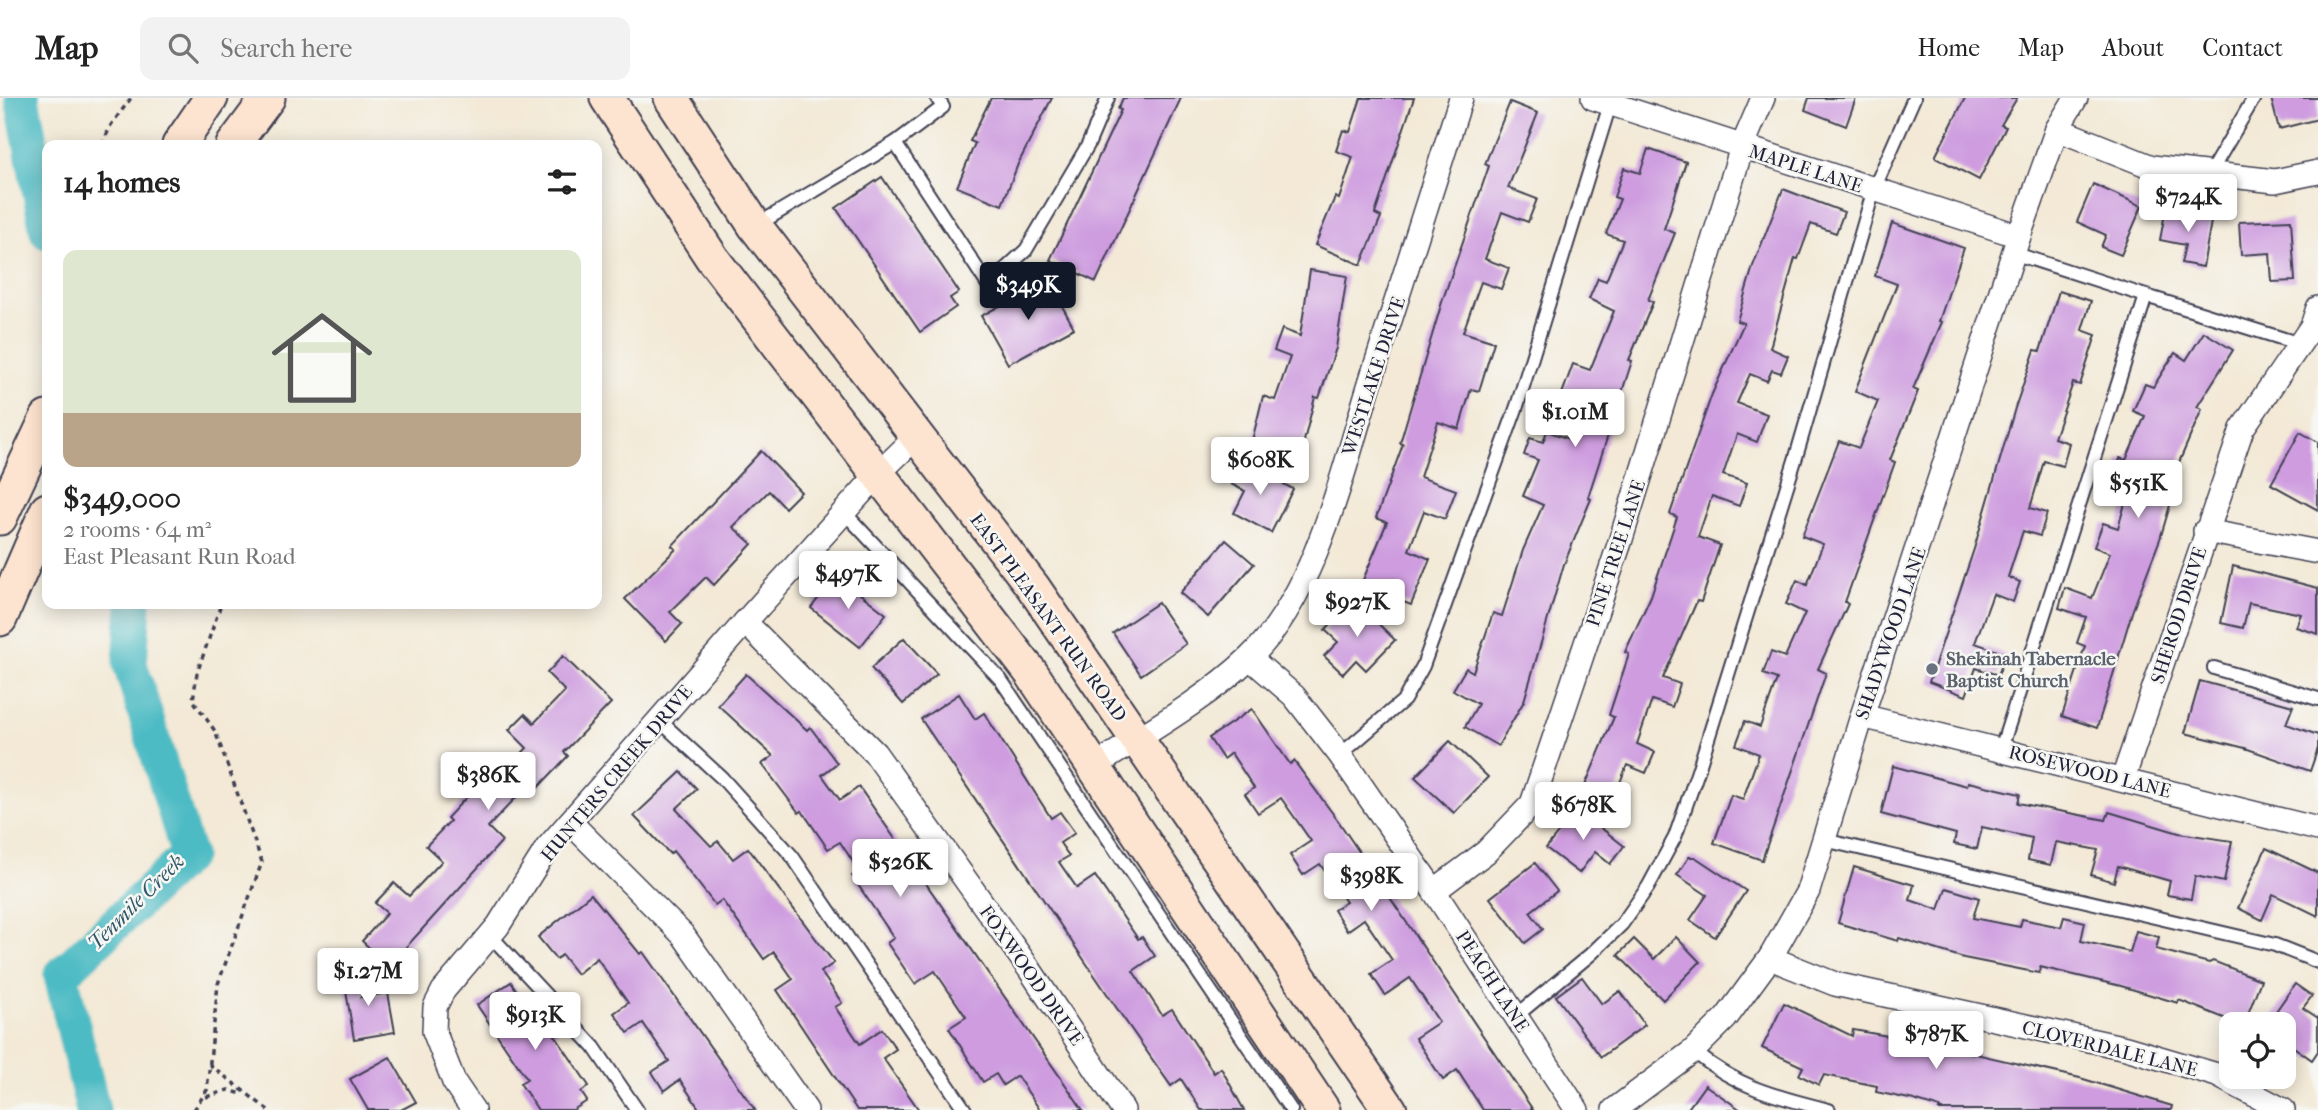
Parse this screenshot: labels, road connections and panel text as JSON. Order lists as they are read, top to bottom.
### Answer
{
  "streets": {
    "main road": ["EAST PLEASANT RUN ROAD"],
    "street": [
      "MAPLE LANE",
      "WESTLAKE DRIVE",
      "PINE TREE LANE",
      "SHEROD DRIVE",
      "SHADYWOOD LANE",
      "ROSEWOOD LANE",
      "HUNTERS CREEK DRIVE",
      "FOXWOOD DRIVE",
      "PEACH LANE",
      "CLOVERDALE LANE"
    ]
  },
  "crossings": [
    ["MAPLE LANE", "PINE TREE LANE"],
    ["MAPLE LANE", "SHADYWOOD LANE"],
    ["WESTLAKE DRIVE", "EAST PLEASANT RUN ROAD"],
    ["WESTLAKE DRIVE", "PEACH LANE"],
    ["PINE TREE LANE", "PEACH LANE"],
    ["SHEROD DRIVE", "ROSEWOOD LANE"],
    ["EAST PLEASANT RUN ROAD", "HUNTERS CREEK DRIVE"],
    ["SHADYWOOD LANE", "ROSEWOOD LANE"],
    ["SHADYWOOD LANE", "CLOVERDALE LANE"],
    ["HUNTERS CREEK DRIVE", "FOXWOOD DRIVE"]
  ],
  "water": ["Tenmile Creek"],
  "places": ["Shekinah Tabernacle Baptist Church"],
  "page": {
    "header": "Map",
    "search": "Search here",
    "nav": [
      "Home",
      "Map",
      "About",
      "Contact"
    ],
    "heading": "14 homes",
    "price": [
      "$724K",
      "$349K",
      "$1.01M",
      "$608K",
      "$551K",
      "$497K",
      "$927K",
      "$386K",
      "$678K",
      "$526K",
      "$398K",
      "$1.27M",
      "$913K",
      "$787K"
    ],
    "list": [
      {
        "name": "$349,000",
        "note": "2 rooms · 64 m² · East Pleasant Run Road"
      }
    ]
  }
}
